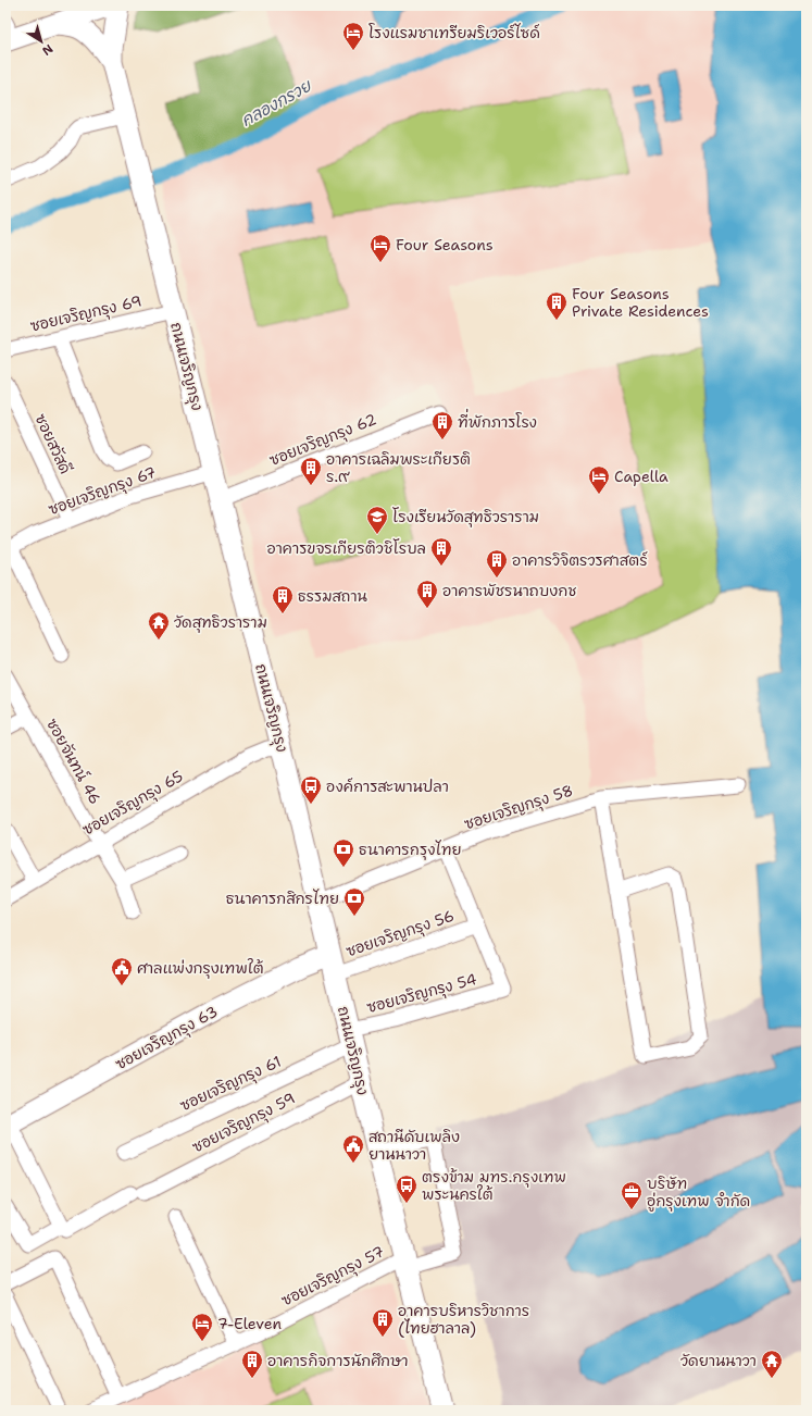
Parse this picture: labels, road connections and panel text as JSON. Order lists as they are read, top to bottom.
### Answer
{
  "streets": {
    "main road": ["ถนนเจริญกรุง", "ซอยเจริญกรุง 63"],
    "street": [
      "ซอยเจริญกรุง 69",
      "ซอยเจริญกรุง 62",
      "ซอยสวัสดี",
      "ซอยเจริญกรุง 67",
      "ซอยจันทน์ 46",
      "ซอยเจริญกรุง 65",
      "ซอยเจริญกรุง 58",
      "ซอยเจริญกรุง 56",
      "ซอยเจริญกรุง 54",
      "ซอยเจริญกรุง 61",
      "ซอยเจริญกรุง 59",
      "ซอยเจริญกรุง 57"
    ]
  },
  "crossings": [
    ["ซอยเจริญกรุง 69", "ถนนเจริญกรุง"],
    ["ถนนเจริญกรุง", "ซอยเจริญกรุง 62"],
    ["ถนนเจริญกรุง", "ซอยเจริญกรุง 67"],
    ["ถนนเจริญกรุง", "ซอยเจริญกรุง 65"],
    ["ถนนเจริญกรุง", "ซอยเจริญกรุง 58"],
    ["ถนนเจริญกรุง", "ซอยเจริญกรุง 56"],
    ["ถนนเจริญกรุง", "ซอยเจริญกรุง 54"],
    ["ถนนเจริญกรุง", "ซอยเจริญกรุง 63"],
    ["ถนนเจริญกรุง", "ซอยเจริญกรุง 61"],
    ["ถนนเจริญกรุง", "ซอยเจริญกรุง 59"],
    ["ถนนเจริญกรุง", "ซอยเจริญกรุง 57"],
    ["ซอยสวัสดี", "ซอยเจริญกรุง 67"],
    ["ซอยจันทน์ 46", "ซอยเจริญกรุง 65"],
    ["ซอยเจริญกรุง 56", "ซอยเจริญกรุง 54"],
    ["ซอยเจริญกรุง 56", "ซอยเจริญกรุง 63"],
    ["ซอยเจริญกรุง 54", "ซอยเจริญกรุง 61"]
  ],
  "water": ["คลองกรวย"],
  "places": {
    "hotel": [
      "โรงแรมชาเทรียมริเวอร์ไซด์",
      "Four Seasons",
      "Capella",
      "7-Eleven"
    ],
    "building": [
      "Four Seasons Private Residences",
      "ที่พักภารโรง",
      "อาคารเฉลิมพระเกียรติ ร.๙",
      "อาคารขจรเกียรติวชิโรบล",
      "อาคารวิจิตรวรศาสตร์",
      "อาคารพัชรนาถบงกช",
      "ธรรมสถาน",
      "อาคารบริหารวิชาการ (ไทยฮาลาล)",
      "อาคารกิจการนักศึกษา"
    ],
    "school or university": ["โรงเรียนวัดสุทธิวราราม"],
    "temple": ["วัดสุทธิวราราม", "วัดยานนาวา"],
    "bus stop": ["องค์การสะพานปลา", "ตรงข้าม มทร.กรุงเทพ พระนครใต้"],
    "bank": ["ธนาคารกรุงไทย", "ธนาคารกสิกรไทย"],
    "public building": ["ศาลแพ่งกรุงเทพใต้", "สถานีดับเพลิง ยานนาวา"],
    "office": ["บริษัท อู่กรุงเทพ จำกัด"]
  },
  "north": "bottom right"
}
